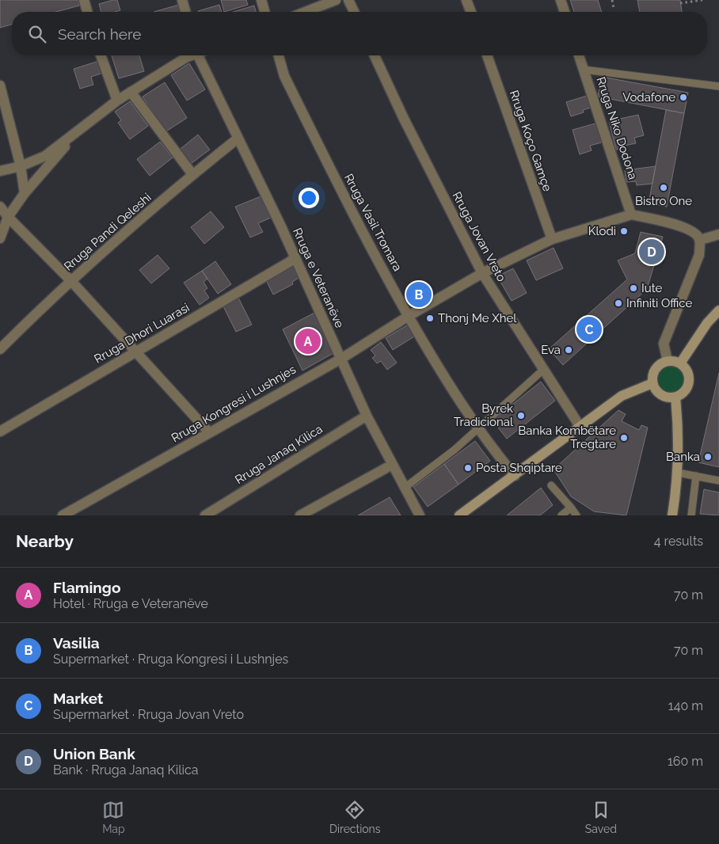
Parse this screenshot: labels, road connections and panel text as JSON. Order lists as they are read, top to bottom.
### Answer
{
  "streets": {
    "street": [
      "Rruga Niko Dodona",
      "Rruga Koço Gamçe",
      "Rruga Vasil Tromara",
      "Rruga Pandi Qeleshi",
      "Rruga Jovan Vreto",
      "Rruga e Veteranëve",
      "Rruga Dhori Luarasi",
      "Rruga Kongresi i Lushnjes",
      "Rruga Janaq Kilica"
    ]
  },
  "crossings": [
    ["Rruga Niko Dodona", "Rruga Kongresi i Lushnjes"],
    ["Rruga Koço Gamçe", "Rruga Kongresi i Lushnjes"],
    ["Rruga Vasil Tromara", "Rruga Kongresi i Lushnjes"],
    ["Rruga Pandi Qeleshi", "Rruga e Veteranëve"],
    ["Rruga Jovan Vreto", "Rruga Kongresi i Lushnjes"],
    ["Rruga e Veteranëve", "Rruga Dhori Luarasi"],
    ["Rruga e Veteranëve", "Rruga Kongresi i Lushnjes"],
    ["Rruga e Veteranëve", "Rruga Janaq Kilica"]
  ],
  "places": [
    "Vodafone",
    "Bistro One",
    "Klodi",
    "Iute",
    "Infiniti Office",
    "Thonj Me Xhel",
    "Eva",
    "Byrek Tradicional",
    "Banka Kombëtare Tregtare",
    "Banka",
    "Posta Shqiptare"
  ],
  "page": {
    "search": "Search here",
    "pins": [
      "D",
      "B",
      "C",
      "A"
    ],
    "heading": ["Nearby", "4 results"],
    "list": [
      {
        "mark": "A",
        "name": "Flamingo",
        "note": "Hotel · Rruga e Veteranëve",
        "value": "70 m"
      },
      {
        "mark": "B",
        "name": "Vasilia",
        "note": "Supermarket · Rruga Kongresi i Lushnjes",
        "value": "70 m"
      },
      {
        "mark": "C",
        "name": "Market",
        "note": "Supermarket · Rruga Jovan Vreto",
        "value": "140 m"
      },
      {
        "mark": "D",
        "name": "Union Bank",
        "note": "Bank · Rruga Janaq Kilica",
        "value": "160 m"
      }
    ],
    "nav": ["Map", "Directions", "Saved"]
  }
}
